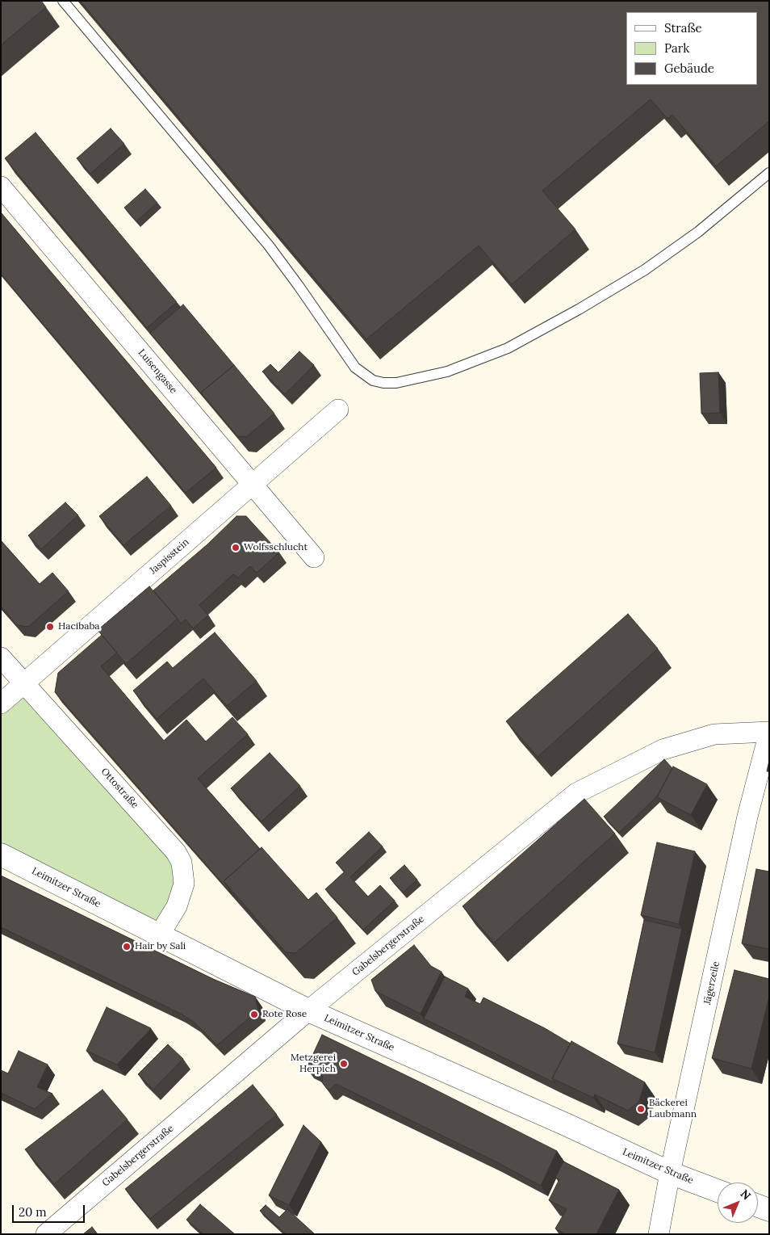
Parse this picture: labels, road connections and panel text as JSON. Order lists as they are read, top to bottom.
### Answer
{
  "streets": {
    "street": [
      "Luisengasse",
      "Jaspisstein",
      "Ottostraße",
      "Leimitzer Straße",
      "Gabelsbergerstraße",
      "Jägerzeile"
    ]
  },
  "crossings": [
    ["Luisengasse", "Jaspisstein"],
    ["Jaspisstein", "Ottostraße"],
    ["Ottostraße", "Leimitzer Straße"],
    ["Leimitzer Straße", "Gabelsbergerstraße"],
    ["Leimitzer Straße", "Jägerzeile"],
    ["Gabelsbergerstraße", "Jägerzeile"]
  ],
  "places": [
    "Wolfsschlucht",
    "Hacibaba",
    "Hair by Sali",
    "Rote Rose",
    "Metzgerei Herpich",
    "Bäckerei Laubmann"
  ],
  "legend": ["Straße", "Park", "Gebäude"],
  "scale_bar": "20 m",
  "north": "top right"
}
